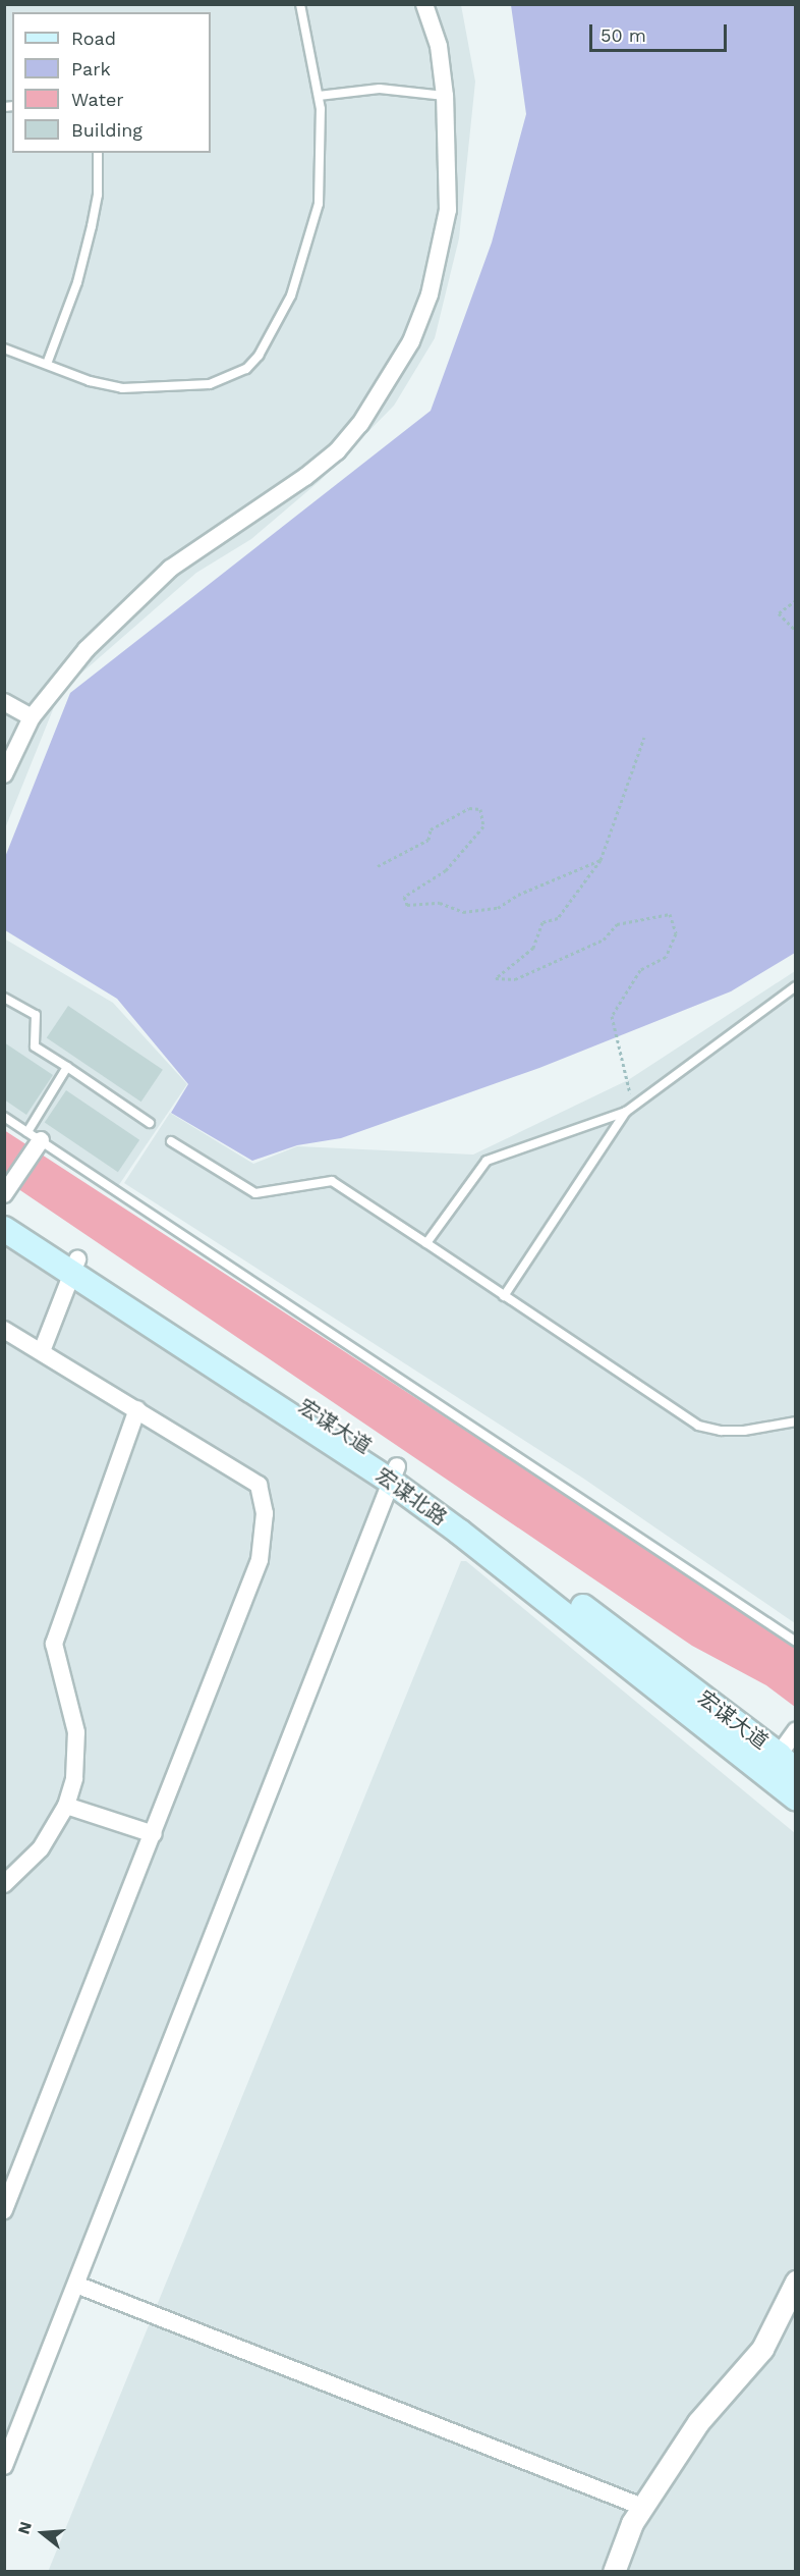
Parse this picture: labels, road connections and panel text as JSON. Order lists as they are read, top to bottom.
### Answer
{
  "streets": {
    "main road": ["宏谋大道", "宏谋北路"]
  },
  "crossings": [
    ["宏谋大道", "宏谋北路"]
  ],
  "legend": [
    "Road",
    "Park",
    "Water",
    "Building"
  ],
  "scale_bar": "50 m",
  "north": "left"
}
